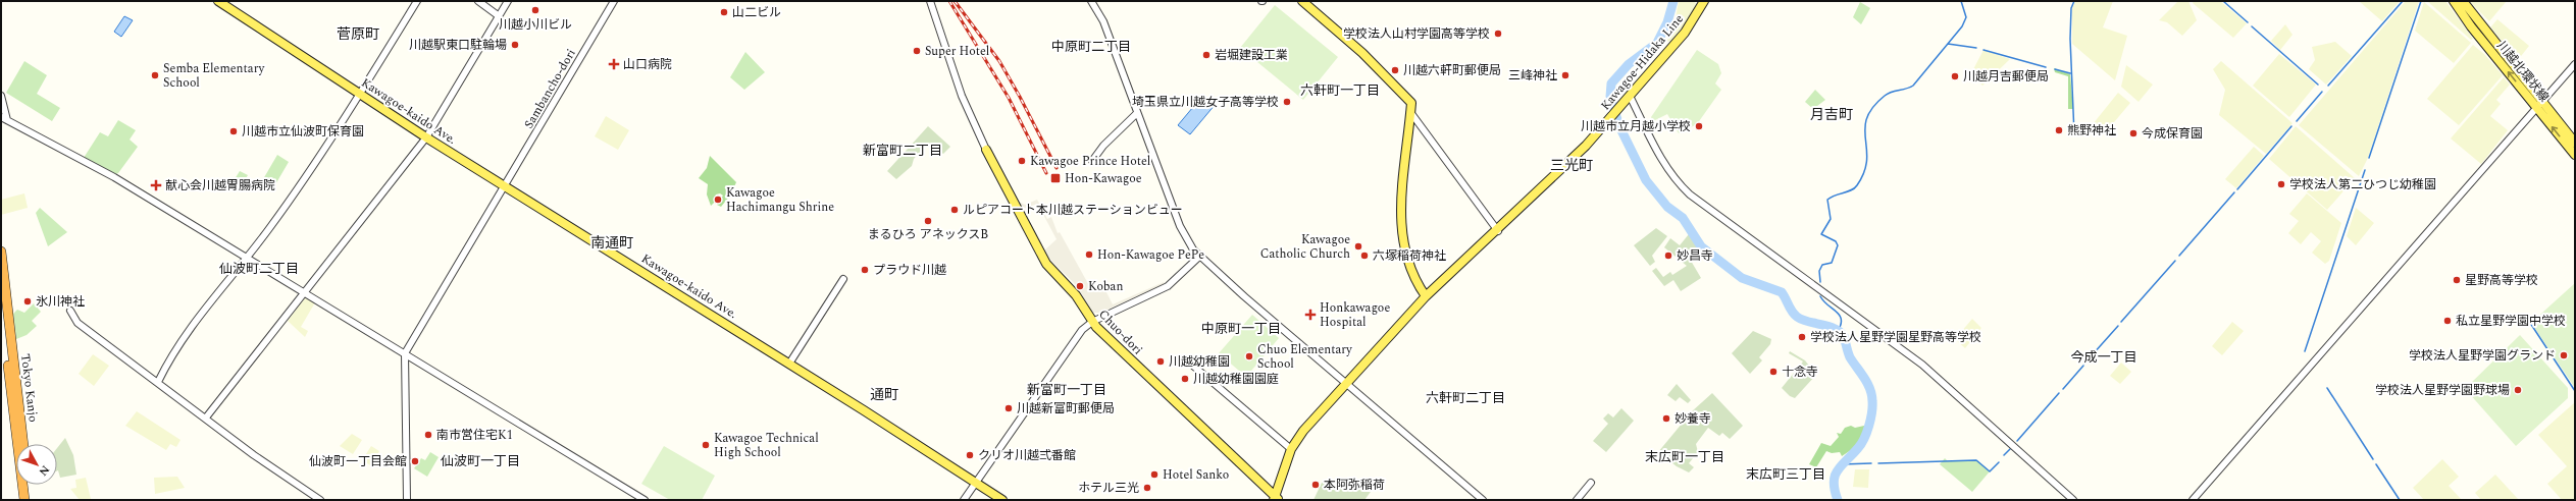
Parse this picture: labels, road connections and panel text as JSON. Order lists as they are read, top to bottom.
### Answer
{
  "streets": {
    "highway": ["Tokyo Kanjo"],
    "main road": [
      "Kawagoe-Hidaka Line",
      "川越北環状線",
      "Kawagoe-kaido Ave.",
      "Chuo-dori"
    ],
    "street": ["Sambancho-dori"]
  },
  "crossings": [
    ["Kawagoe-Hidaka Line", "Chuo-dori"],
    ["Sambancho-dori", "Kawagoe-kaido Ave."]
  ],
  "districts": [
    "菅原町",
    "中原町二丁目",
    "六軒町一丁目",
    "月吉町",
    "新富町二丁目",
    "三光町",
    "南通町",
    "仙波町二丁目",
    "中原町一丁目",
    "今成一丁目",
    "新富町一丁目",
    "通町",
    "六軒町二丁目",
    "末広町一丁目",
    "仙波町一丁目",
    "末広町三丁目"
  ],
  "places": {
    "other": [
      "川越小川ビル",
      "山二ビル",
      "学校法人山村学園高等学校",
      "川越駅東口駐輪場",
      "Super Hotel",
      "岩堀建設工業",
      "川越六軒町郵便局",
      "Semba Elementary School",
      "三峰神社",
      "川越月吉郵便局",
      "埼玉県立川越女子高等学校",
      "川越市立月越小学校",
      "熊野神社",
      "川越市立仙波町保育園",
      "今成保育園",
      "Kawagoe Prince Hotel",
      "学校法人第二ひつじ幼稚園",
      "Kawagoe Hachimangu Shrine",
      "ルピアコート本川越ステーションビュー",
      "まるひろ アネックスB",
      "Kawagoe Catholic Church",
      "Hon-Kawagoe PePe",
      "六塚稲荷神社",
      "妙昌寺",
      "プラウド川越",
      "星野高等学校",
      "Koban",
      "氷川神社",
      "私立星野学園中学校",
      "学校法人星野学園星野高等学校",
      "学校法人星野学園グランド",
      "Chuo Elementary School",
      "川越幼稚園",
      "十念寺",
      "川越幼稚園園庭",
      "学校法人星野学園野球場",
      "川越新富町郵便局",
      "妙養寺",
      "南市営住宅K1",
      "Kawagoe Technical High School",
      "クリオ川越弍番館",
      "仙波町一丁目会館",
      "Hotel Sanko",
      "本阿弥稲荷",
      "ホテル三光"
    ],
    "health": ["山口病院", "献心会川越胃腸病院", "Honkawagoe Hospital"],
    "transit": ["Hon-Kawagoe"]
  },
  "north": "bottom right"
}
